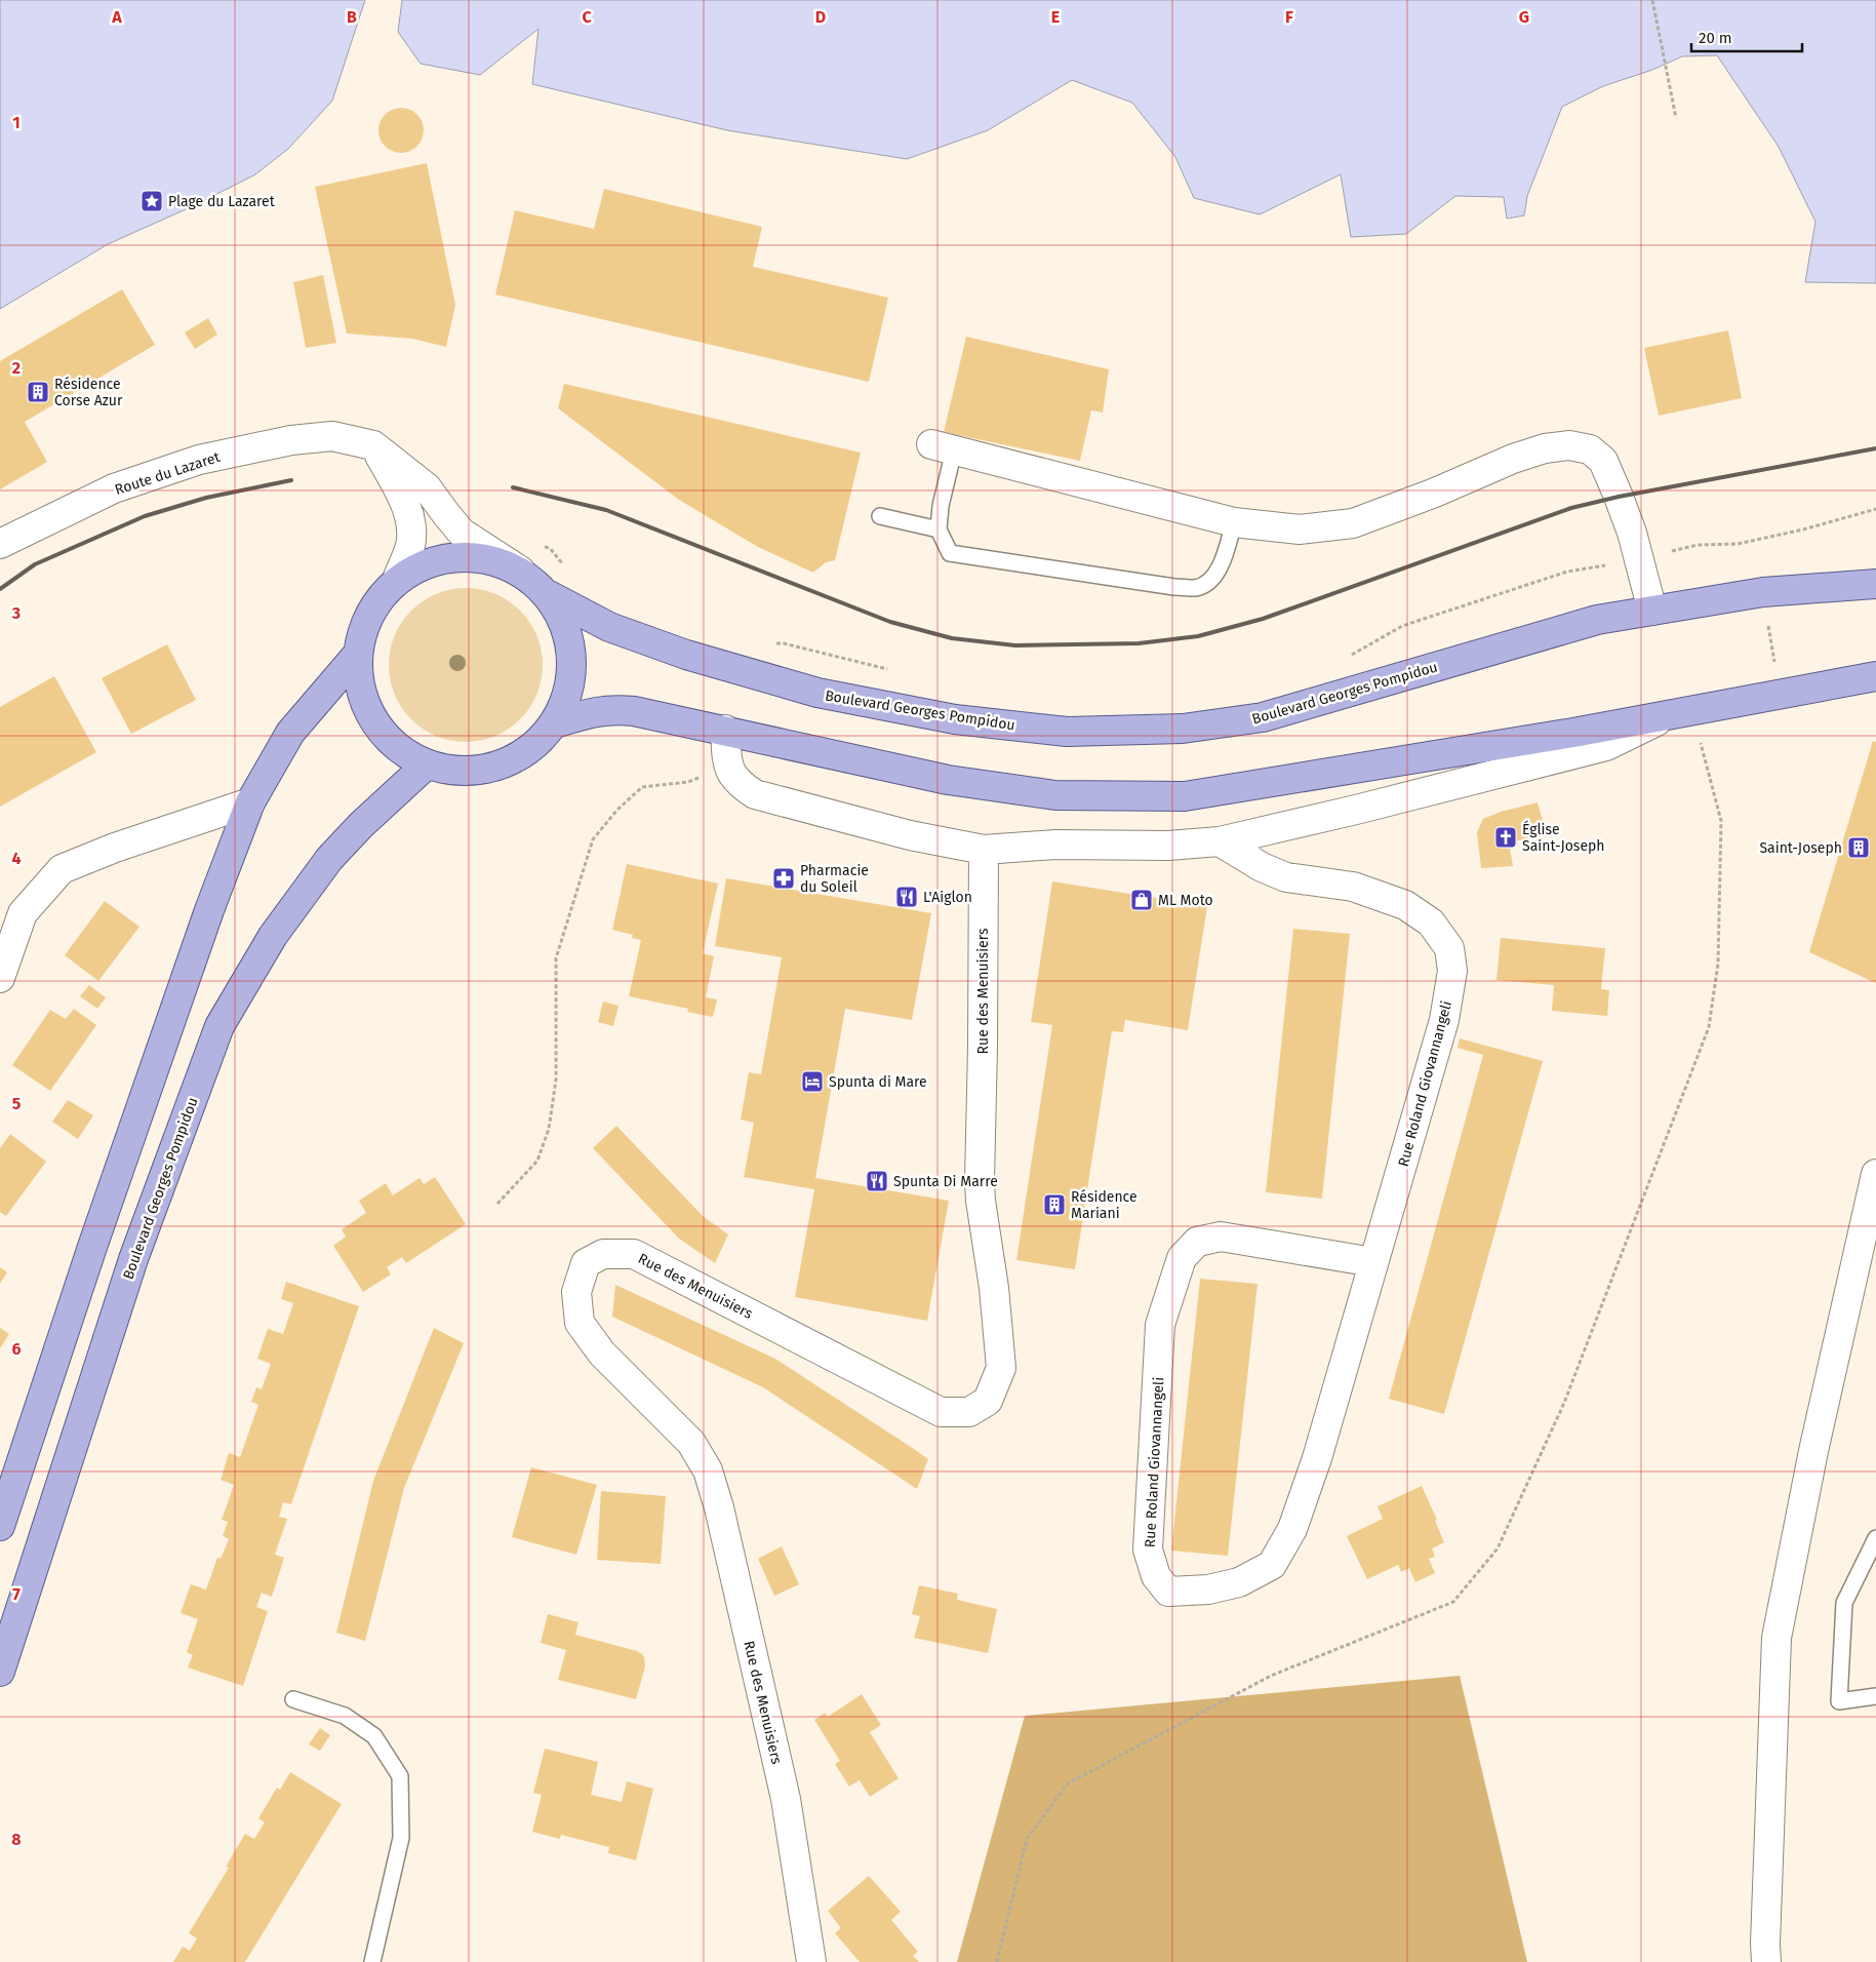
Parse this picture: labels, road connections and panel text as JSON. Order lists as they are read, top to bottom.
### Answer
{
  "streets": {
    "main road": ["Boulevard Georges Pompidou"],
    "street": ["Route du Lazaret", "Rue des Menuisiers", "Rue Roland Giovannangeli"]
  },
  "places": {
    "place": ["Plage du Lazaret"],
    "building": ["Résidence Corse Azur", "Saint-Joseph", "Résidence Mariani"],
    "church": ["Église Saint-Joseph"],
    "pharmacy": ["Pharmacie du Soleil"],
    "restaurant": ["L'Aiglon", "Spunta Di Marre"],
    "shop": ["ML Moto"],
    "hotel": ["Spunta di Mare"]
  },
  "scale_bar": "20 m",
  "grid": {
    "columns": [
      "A",
      "B",
      "C",
      "D",
      "E",
      "F",
      "G"
    ],
    "rows": [
      "1",
      "2",
      "3",
      "4",
      "5",
      "6",
      "7",
      "8"
    ]
  }
}
